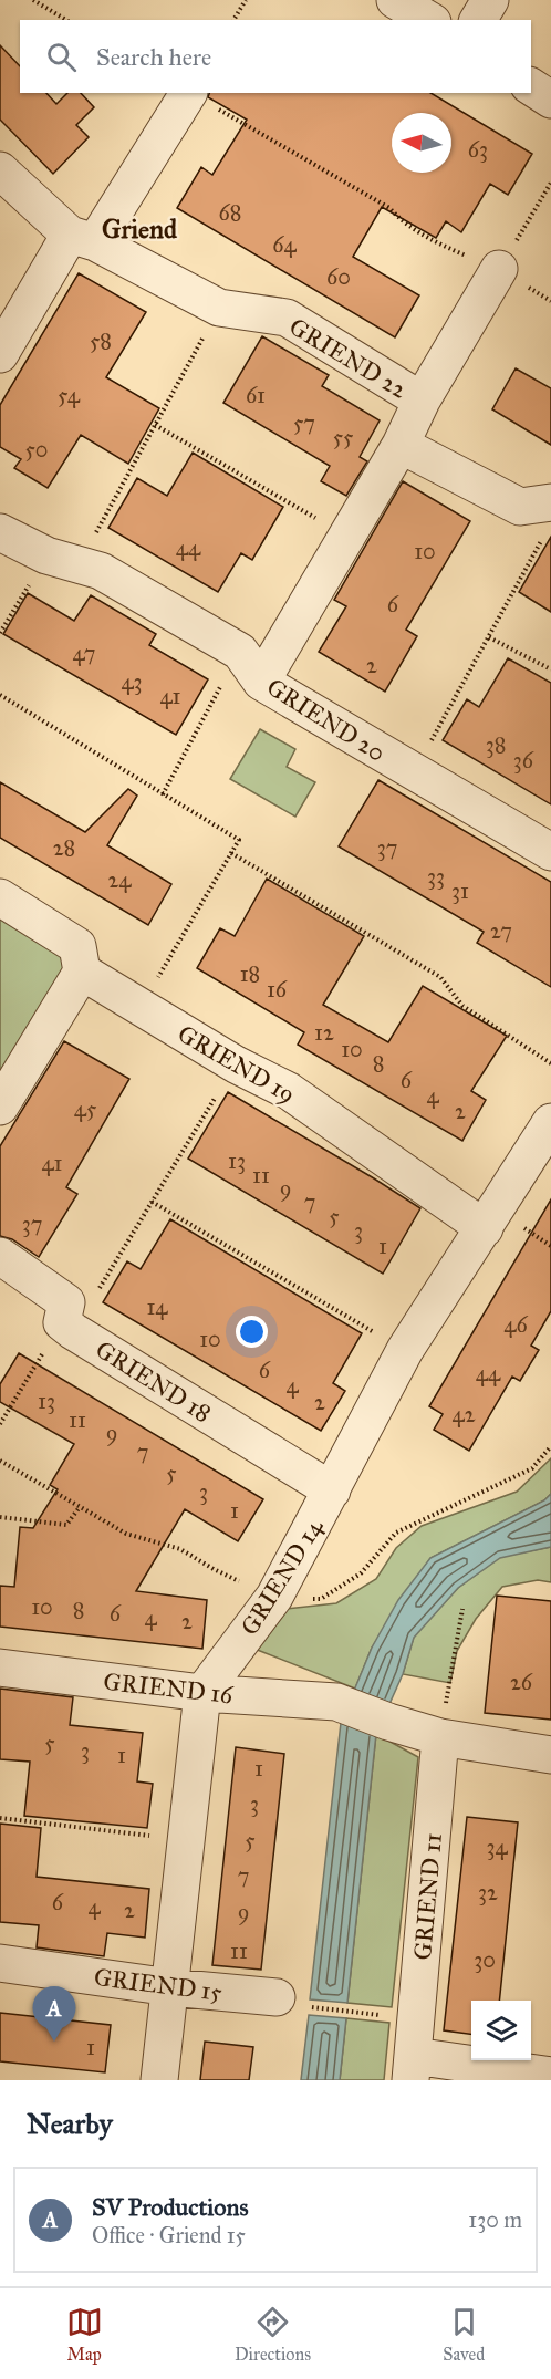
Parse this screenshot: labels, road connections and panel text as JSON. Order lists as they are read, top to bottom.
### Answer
{
  "streets": {
    "street": [
      "GRIEND 22",
      "GRIEND 20",
      "GRIEND 19",
      "GRIEND 18",
      "GRIEND 14",
      "GRIEND 16",
      "GRIEND 11",
      "GRIEND 15"
    ]
  },
  "crossings": [
    ["GRIEND 22", "GRIEND 20"],
    ["GRIEND 19", "GRIEND 14"],
    ["GRIEND 18", "GRIEND 14"],
    ["GRIEND 14", "GRIEND 16"],
    ["GRIEND 16", "GRIEND 11"]
  ],
  "districts": ["Griend"],
  "house_numbers": [
    "63",
    "68",
    "64",
    "60",
    "58",
    "54",
    "61",
    "57",
    "55",
    "50",
    "44",
    "10",
    "6",
    "47",
    "2",
    "43",
    "41",
    "38",
    "36",
    "28",
    "37",
    "33",
    "24",
    "31",
    "27",
    "18",
    "16",
    "12",
    "10",
    "8",
    "6",
    "4",
    "45",
    "2",
    "13",
    "41",
    "11",
    "9",
    "7",
    "5",
    "37",
    "3",
    "1",
    "14",
    "46",
    "10",
    "6",
    "44",
    "4",
    "13",
    "2",
    "42",
    "11",
    "9",
    "7",
    "5",
    "3",
    "1",
    "10",
    "8",
    "6",
    "4",
    "2",
    "26",
    "5",
    "3",
    "1",
    "1",
    "3",
    "5",
    "34",
    "7",
    "32",
    "6",
    "4",
    "2",
    "9",
    "11",
    "30",
    "1"
  ],
  "north": "left",
  "page": {
    "search": "Search here",
    "pins": "A",
    "heading": "Nearby",
    "list": [
      {
        "mark": "A",
        "name": "SV Productions",
        "note": "Office · Griend 15",
        "value": "130 m"
      }
    ],
    "nav": ["Map", "Directions", "Saved"]
  }
}
